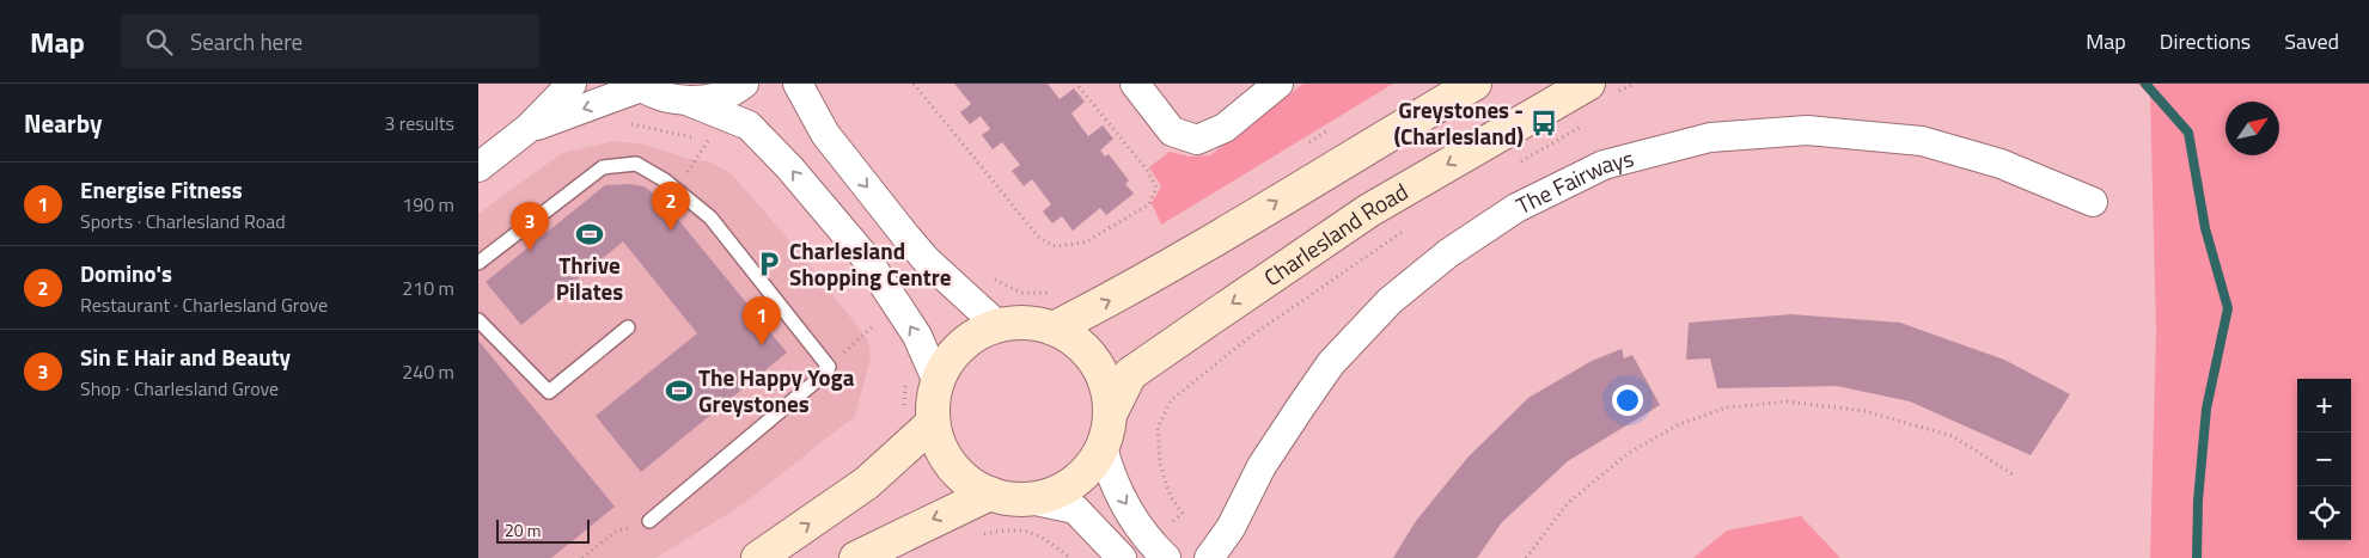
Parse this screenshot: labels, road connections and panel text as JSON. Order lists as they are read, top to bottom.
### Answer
{
  "streets": {
    "main road": ["Charlesland Road"],
    "street": ["The Fairways"]
  },
  "places": {
    "bus stop": ["Greystones - (Charlesland)"],
    "sports": ["Thrive Pilates", "The Happy Yoga Greystones"],
    "parking": ["Charlesland Shopping Centre"]
  },
  "scale_bar": "20 m",
  "north": "top right",
  "page": {
    "header": "Map",
    "search": "Search here",
    "nav": ["Map", "Directions", "Saved"],
    "heading": ["Nearby", "3 results"],
    "list": [
      {
        "mark": "1",
        "name": "Energise Fitness",
        "note": "Sports · Charlesland Road",
        "value": "190 m"
      },
      {
        "mark": "2",
        "name": "Domino's",
        "note": "Restaurant · Charlesland Grove",
        "value": "210 m"
      },
      {
        "mark": "3",
        "name": "Sin E Hair and Beauty",
        "note": "Shop · Charlesland Grove",
        "value": "240 m"
      }
    ],
    "pins": ["2", "3", "1"],
    "map_buttons": ["+", "−"],
    "scale": "20 m"
  }
}
